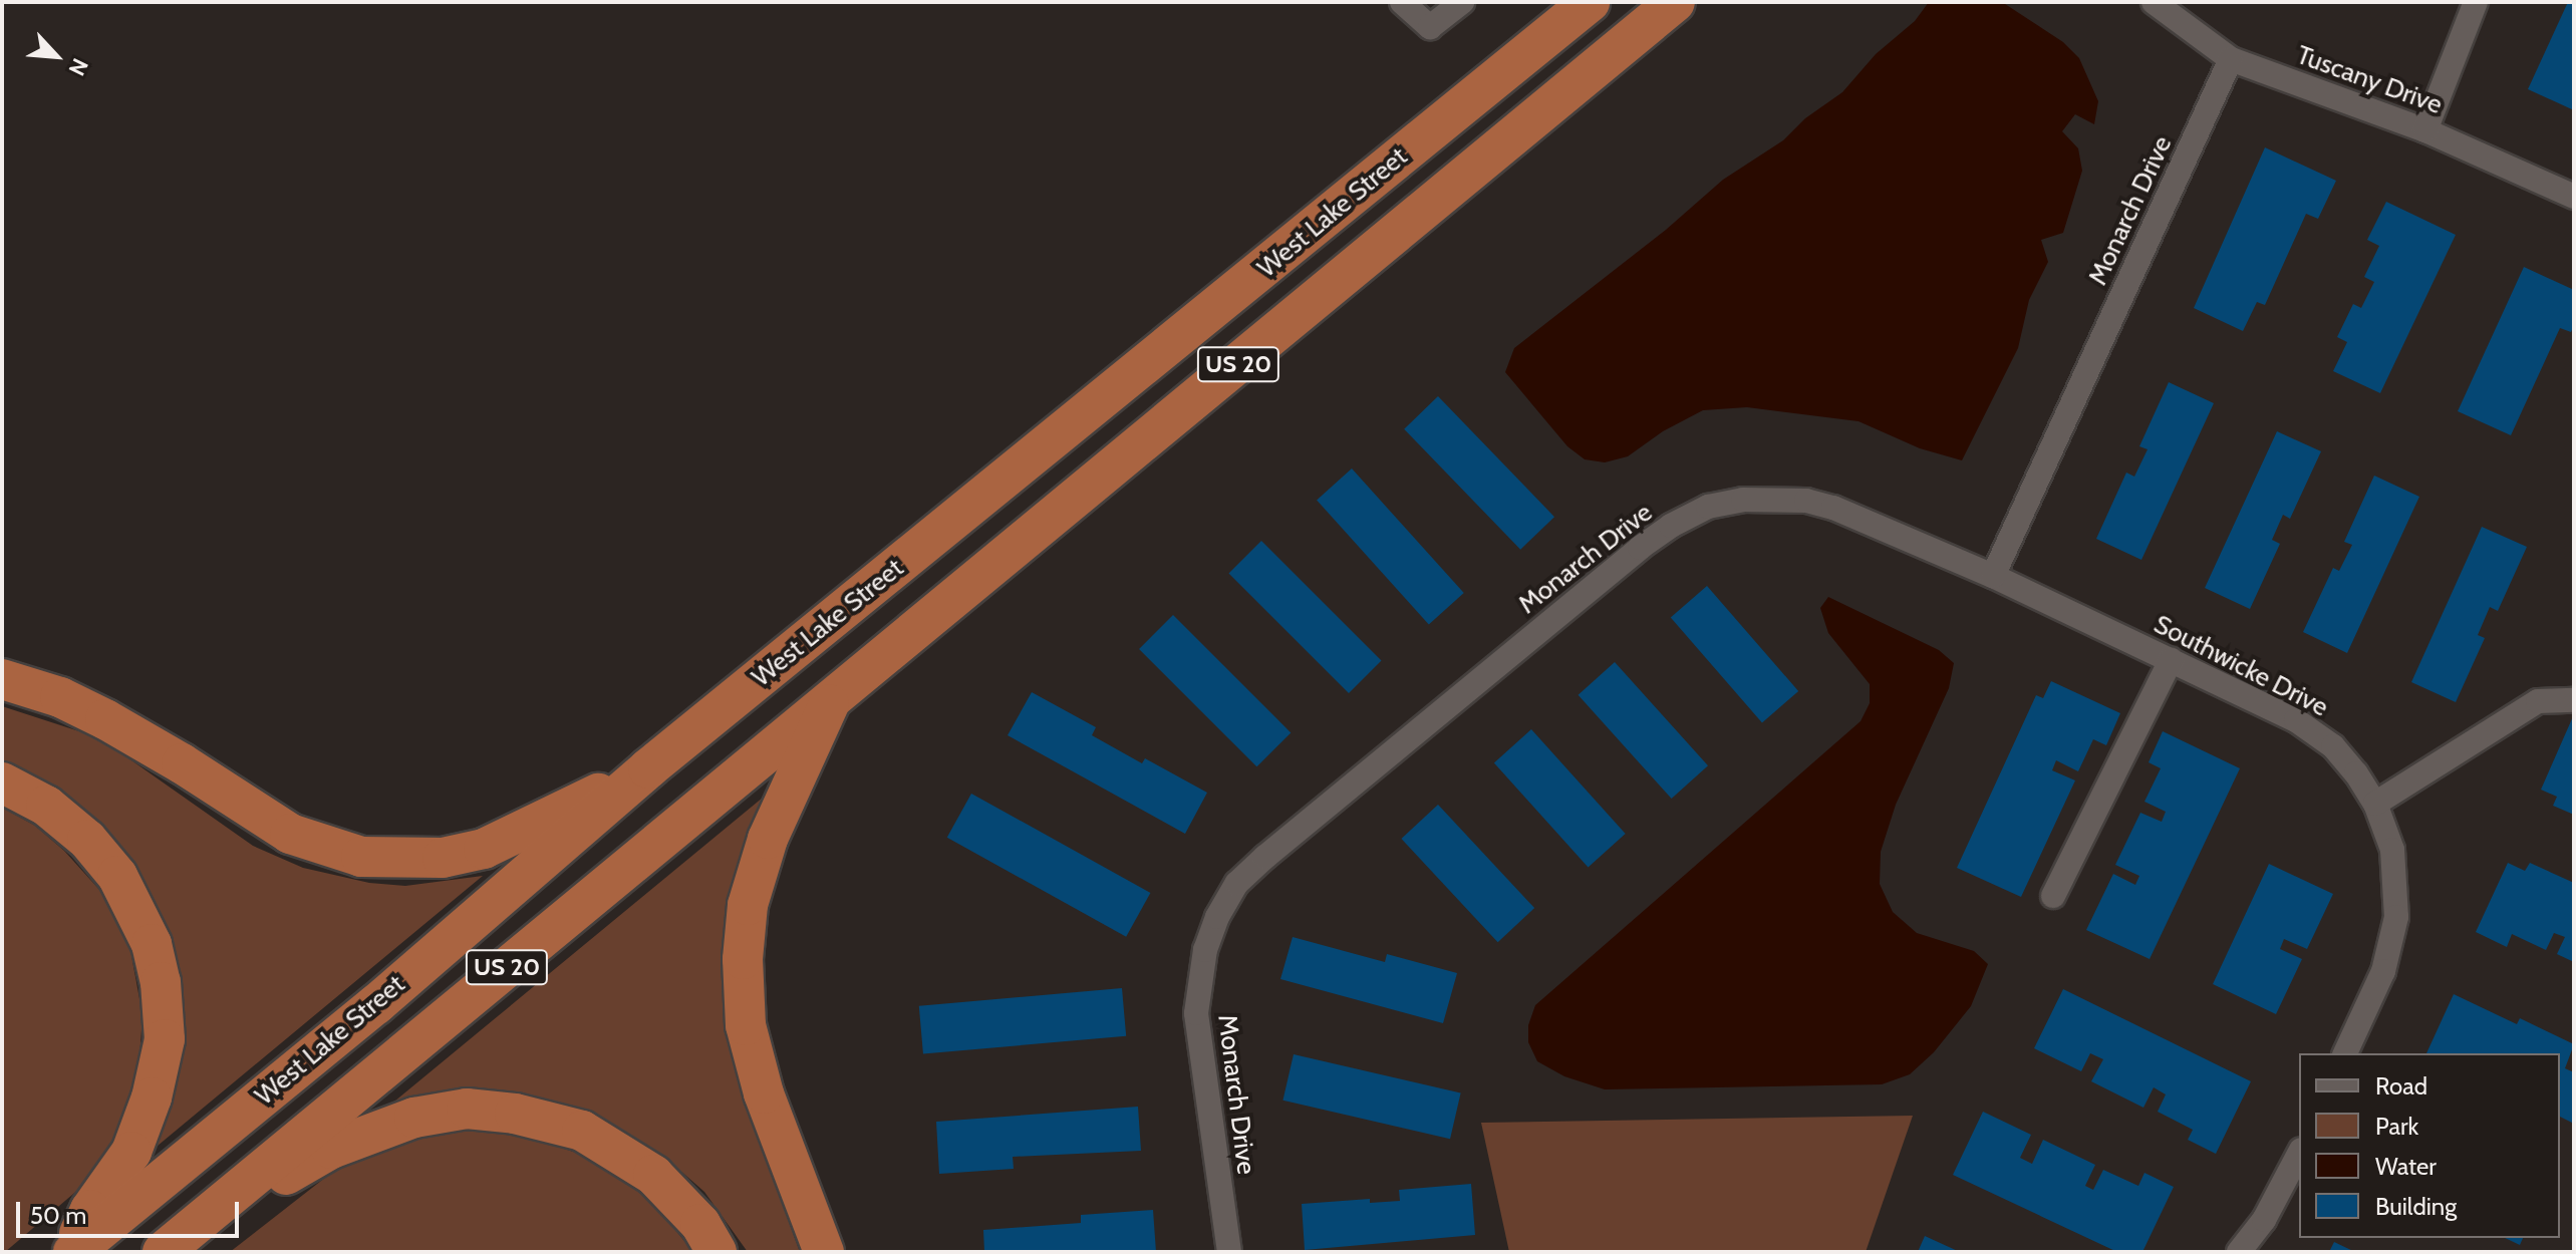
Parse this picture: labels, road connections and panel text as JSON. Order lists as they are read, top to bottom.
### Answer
{
  "streets": {
    "highway": ["West Lake Street", "US 20"],
    "street": ["Tuscany Drive", "Monarch Drive", "Southwicke Drive"]
  },
  "crossings": [
    ["Tuscany Drive", "Monarch Drive"],
    ["Monarch Drive", "Southwicke Drive"]
  ],
  "legend": [
    "Road",
    "Park",
    "Water",
    "Building"
  ],
  "scale_bar": "50 m",
  "north": "bottom right"
}
